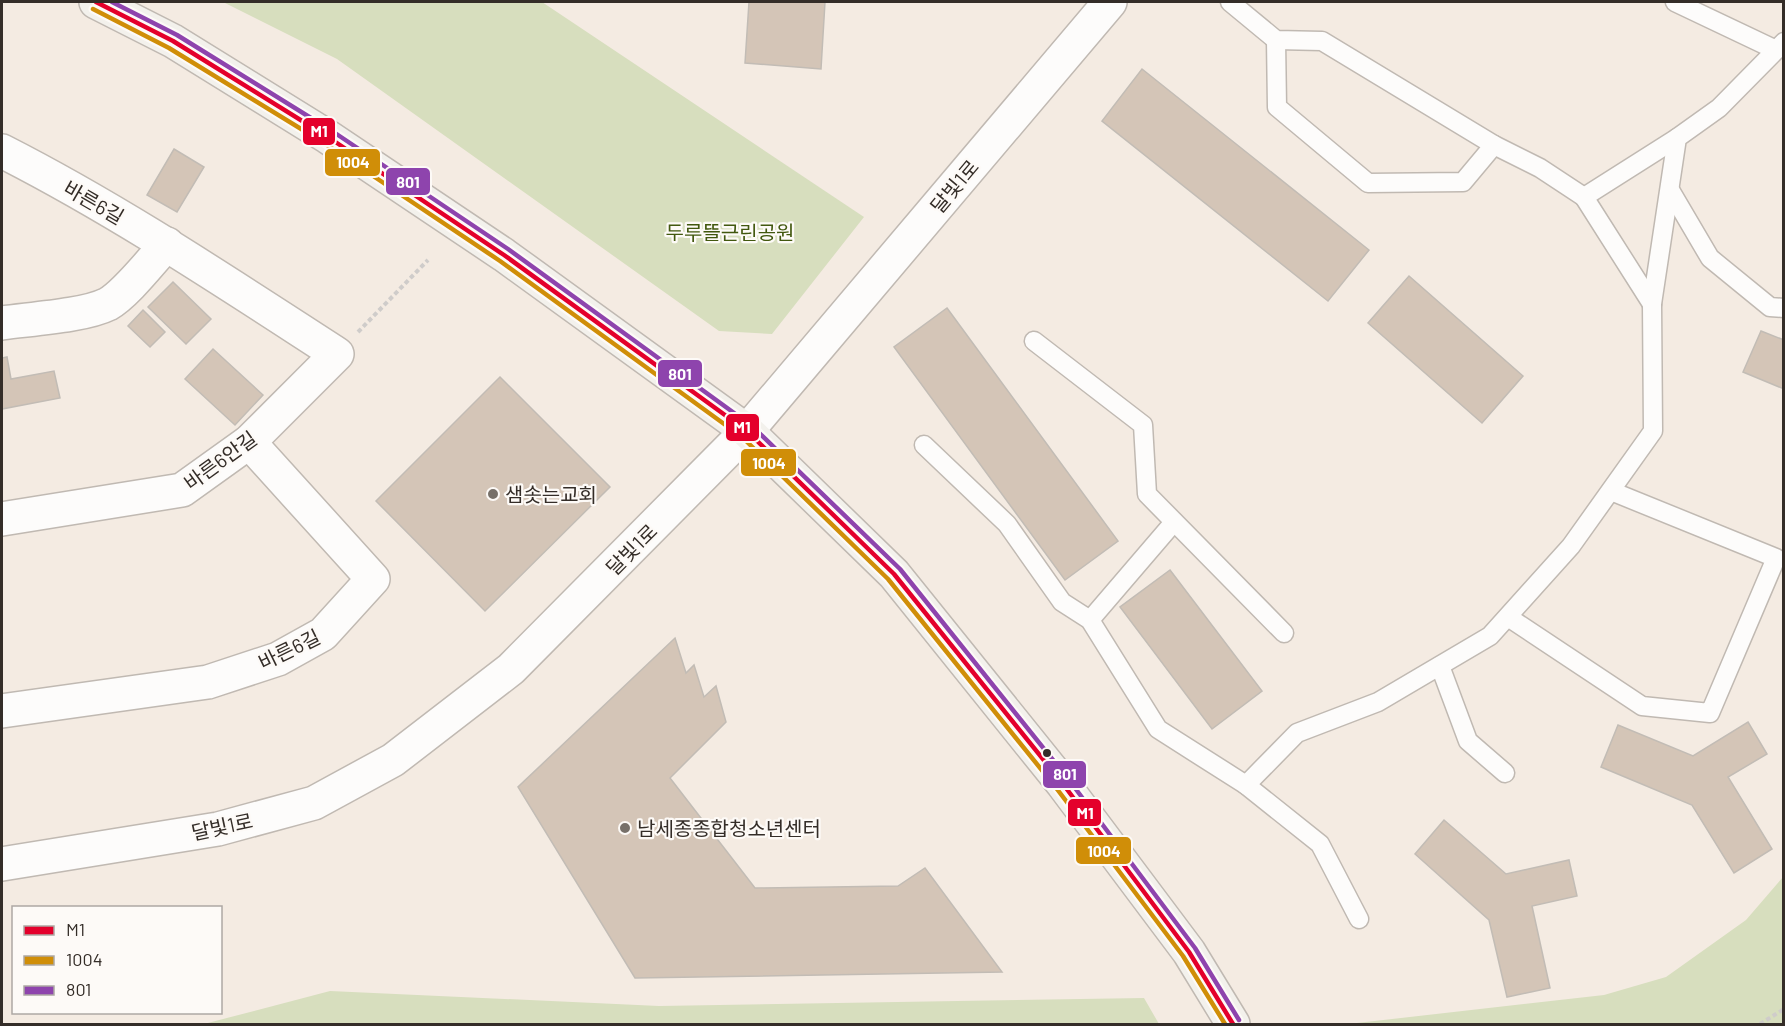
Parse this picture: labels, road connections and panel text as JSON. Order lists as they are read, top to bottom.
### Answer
{
  "streets": {
    "street": ["달빛1로", "바른6길", "바른6안길"]
  },
  "crossings": [
    ["바른6길", "바른6안길"]
  ],
  "parks": ["두루뜰근린공원"],
  "places": ["샘솟는교회", "남세종종합청소년센터"],
  "lines": ["transit line M1", "transit line 801", "transit line 1004"],
  "legend": ["M1", "1004", "801"]
}
